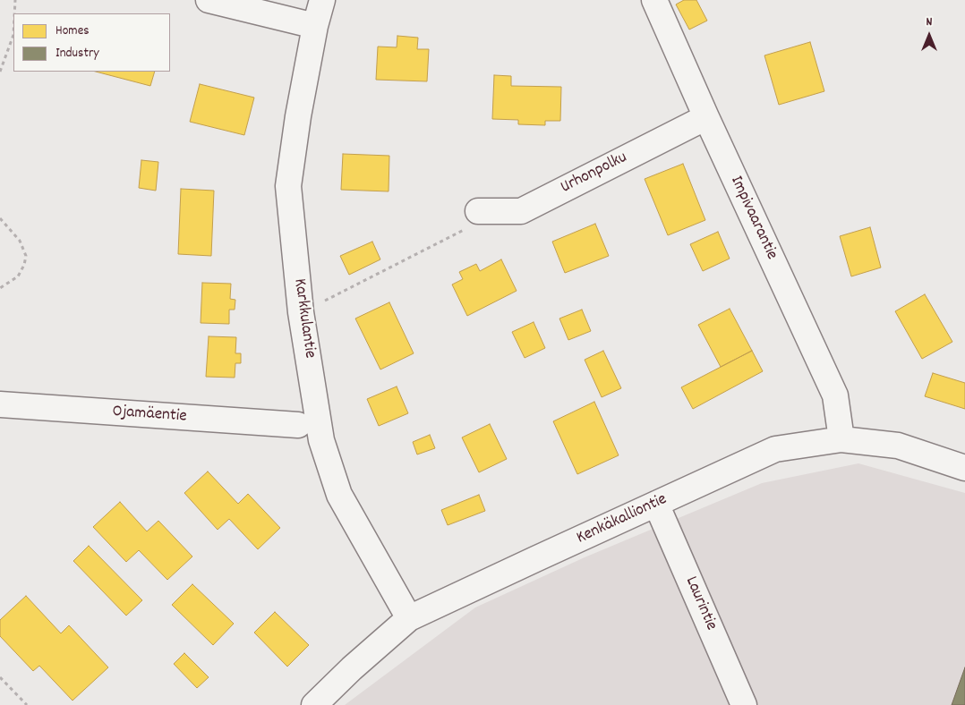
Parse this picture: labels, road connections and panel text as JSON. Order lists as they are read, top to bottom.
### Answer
{
  "streets": {
    "street": [
      "Urhonpolku",
      "Impivaarantie",
      "Karkkulantie",
      "Ojamäentie",
      "Kenkäkalliontie",
      "Laurintie"
    ]
  },
  "crossings": [
    ["Urhonpolku", "Impivaarantie"],
    ["Impivaarantie", "Kenkäkalliontie"],
    ["Karkkulantie", "Kenkäkalliontie"],
    ["Kenkäkalliontie", "Laurintie"]
  ],
  "legend": ["Homes", "Industry"],
  "north": "top"
}
